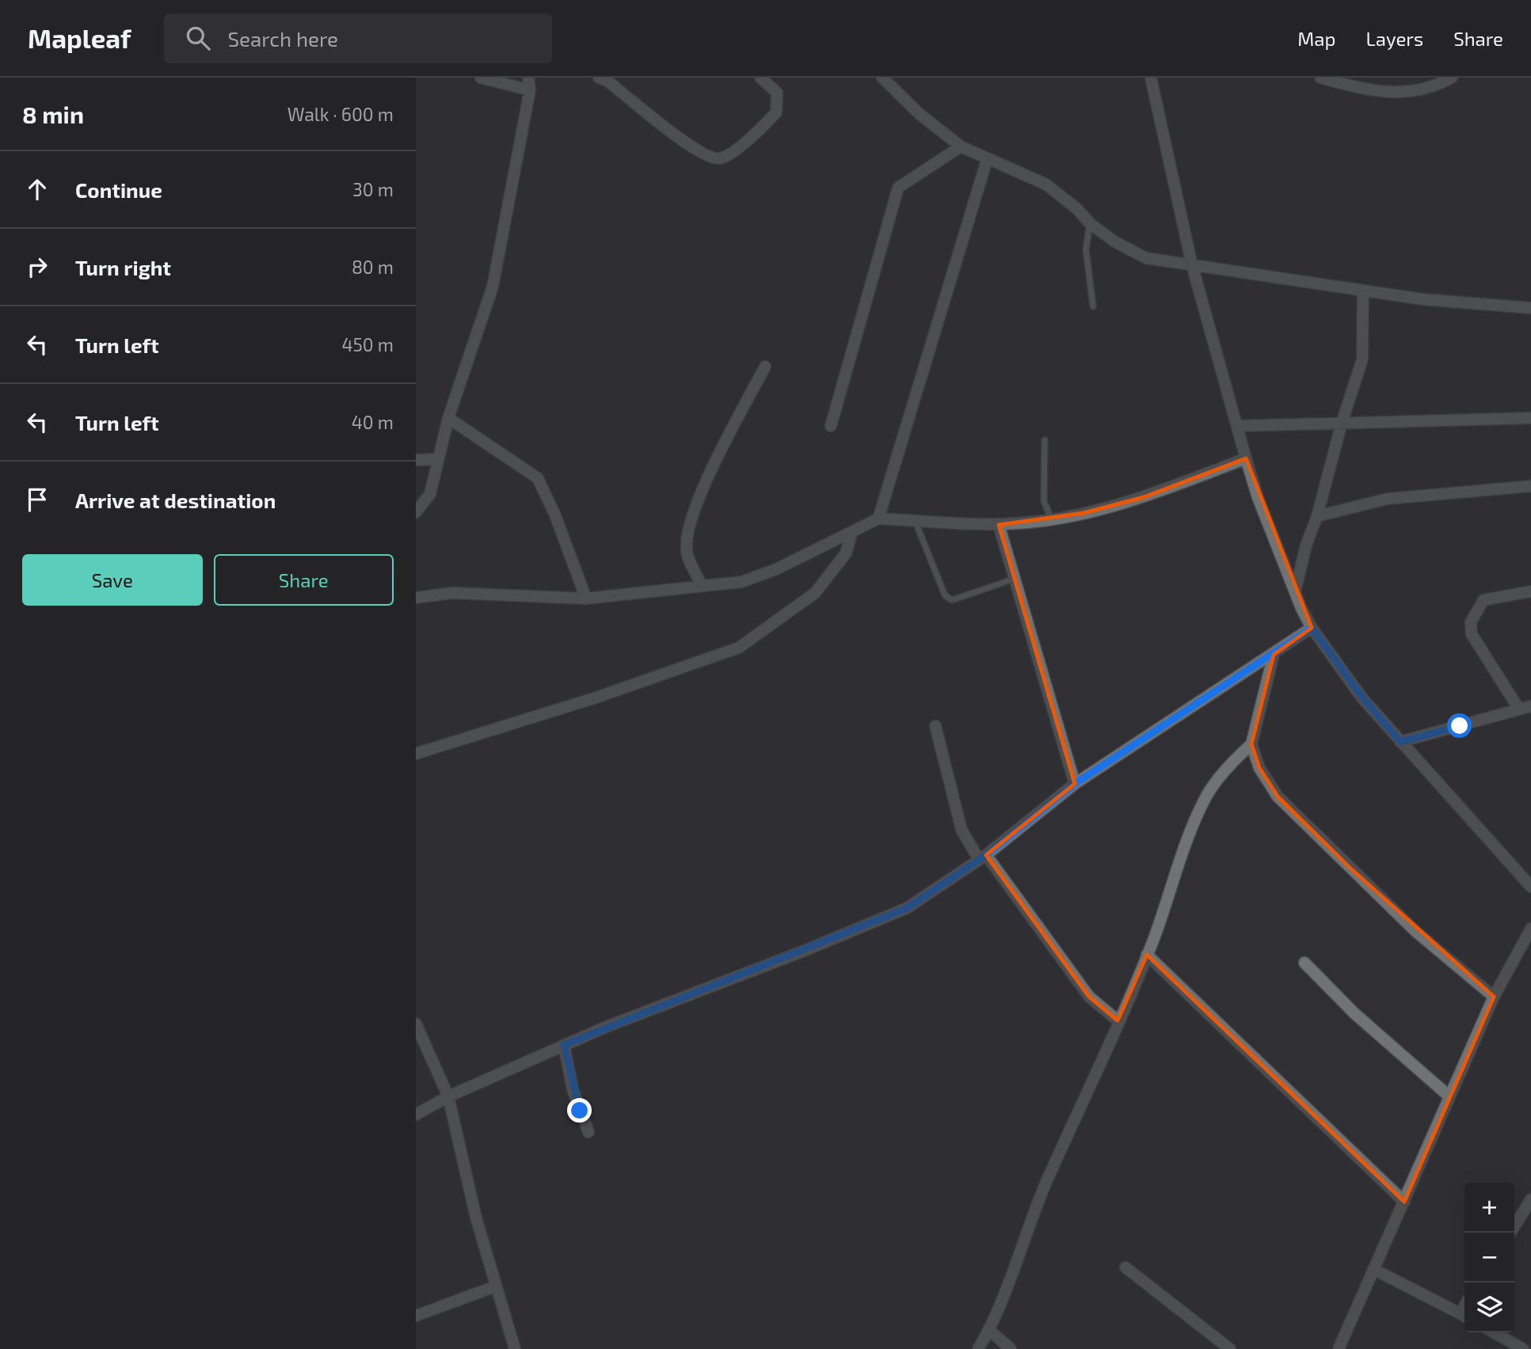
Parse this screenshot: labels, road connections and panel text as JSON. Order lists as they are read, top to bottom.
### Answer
{
  "page": {
    "header": "Mapleaf",
    "search": "Search here",
    "nav": ["Map", "Layers", "Share"],
    "heading": ["8 min", "Walk · 600 m"],
    "list": [
      ["Continue", "30 m"],
      ["Turn right", "80 m"],
      ["Turn left", "450 m"],
      ["Turn left", "40 m"],
      "Arrive at destination"
    ],
    "buttons": ["Save", "Share"],
    "map_buttons": ["+", "−"]
  }
}
